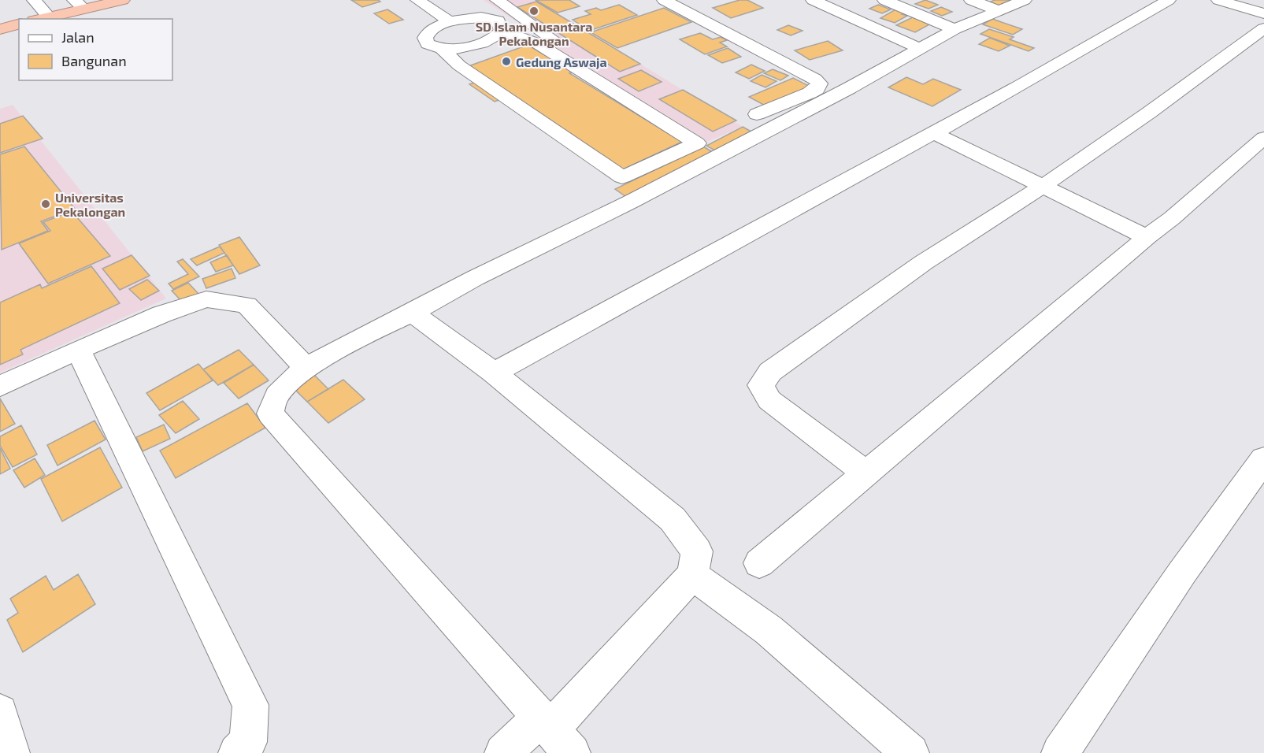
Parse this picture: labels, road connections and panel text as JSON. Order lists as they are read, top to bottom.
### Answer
{
  "places": ["SD Islam Nusantara Pekalongan", "Gedung Aswaja", "Universitas Pekalongan"],
  "legend": ["Jalan", "Bangunan"]
}
